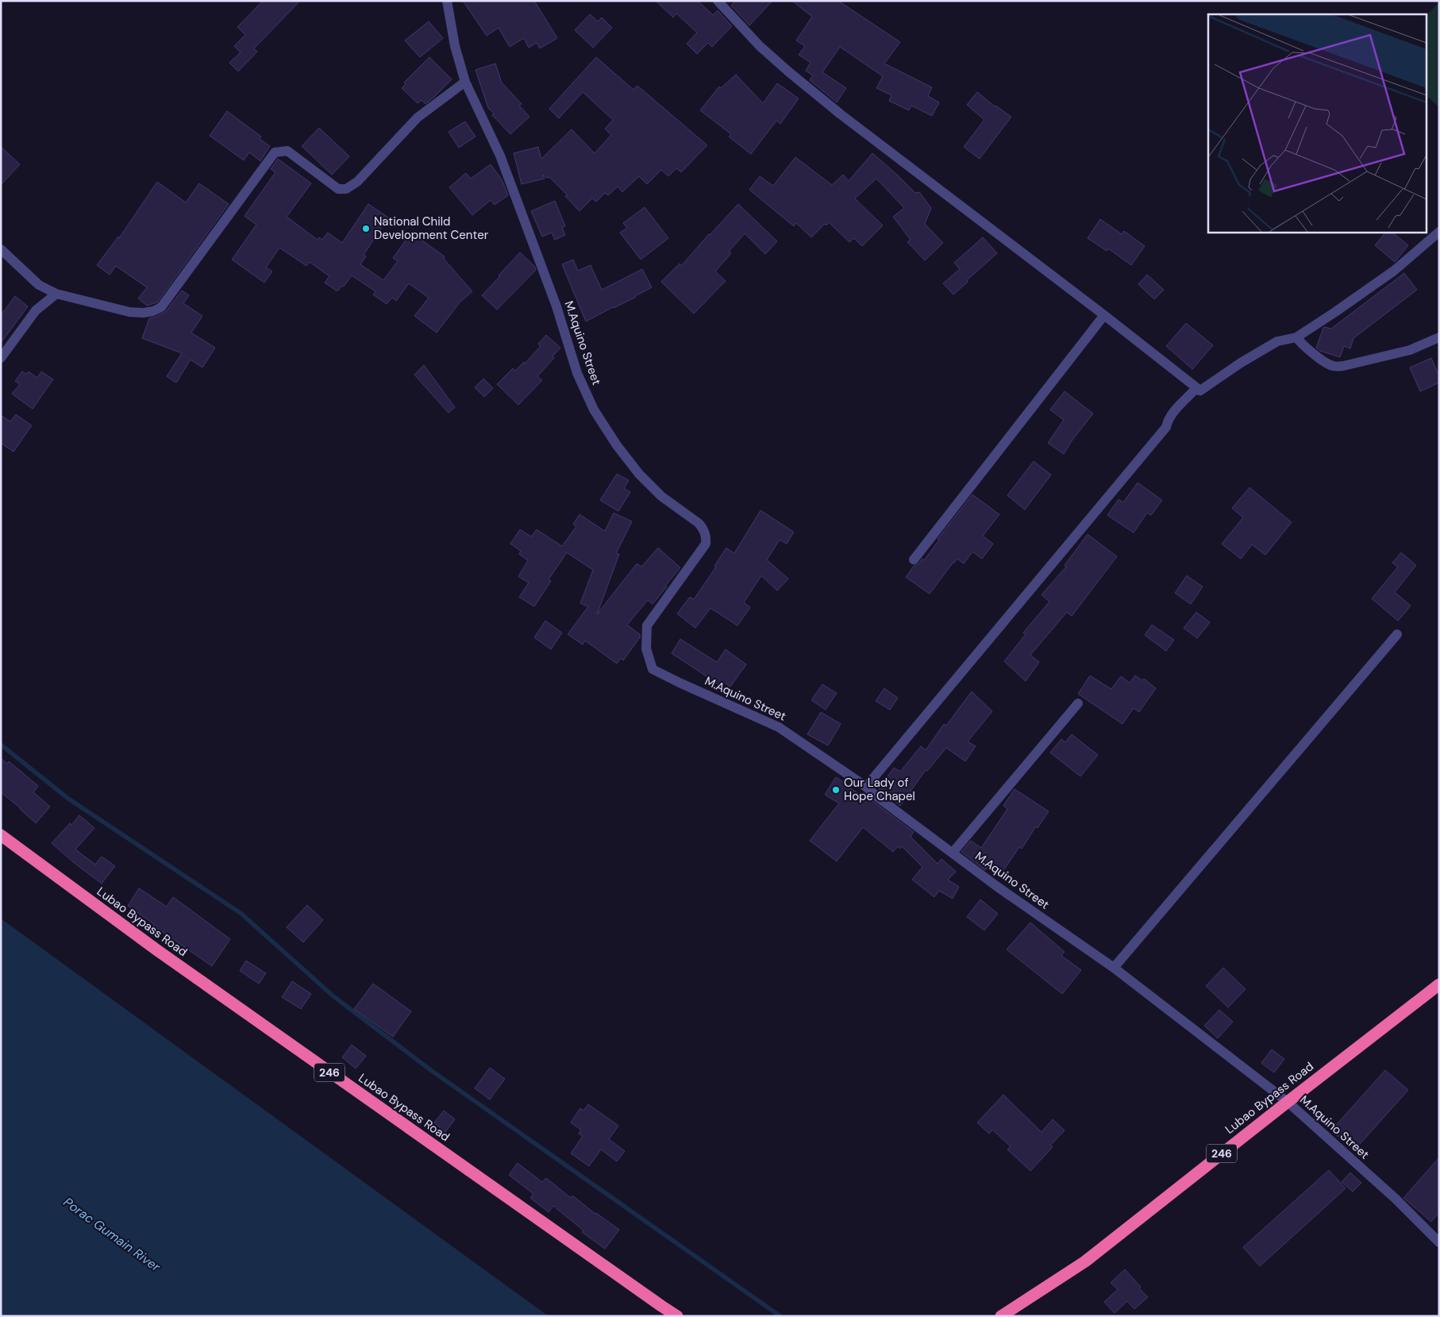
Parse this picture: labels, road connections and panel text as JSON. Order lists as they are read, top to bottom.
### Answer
{
  "streets": {
    "highway": ["Lubao Bypass Road", "246"],
    "street": ["M.Aquino Street"]
  },
  "crossings": [
    ["M.Aquino Street", "Lubao Bypass Road"]
  ],
  "water": ["Porac Gumain River"],
  "places": ["National Child Development Center", "Our Lady of Hope Chapel"]
}
